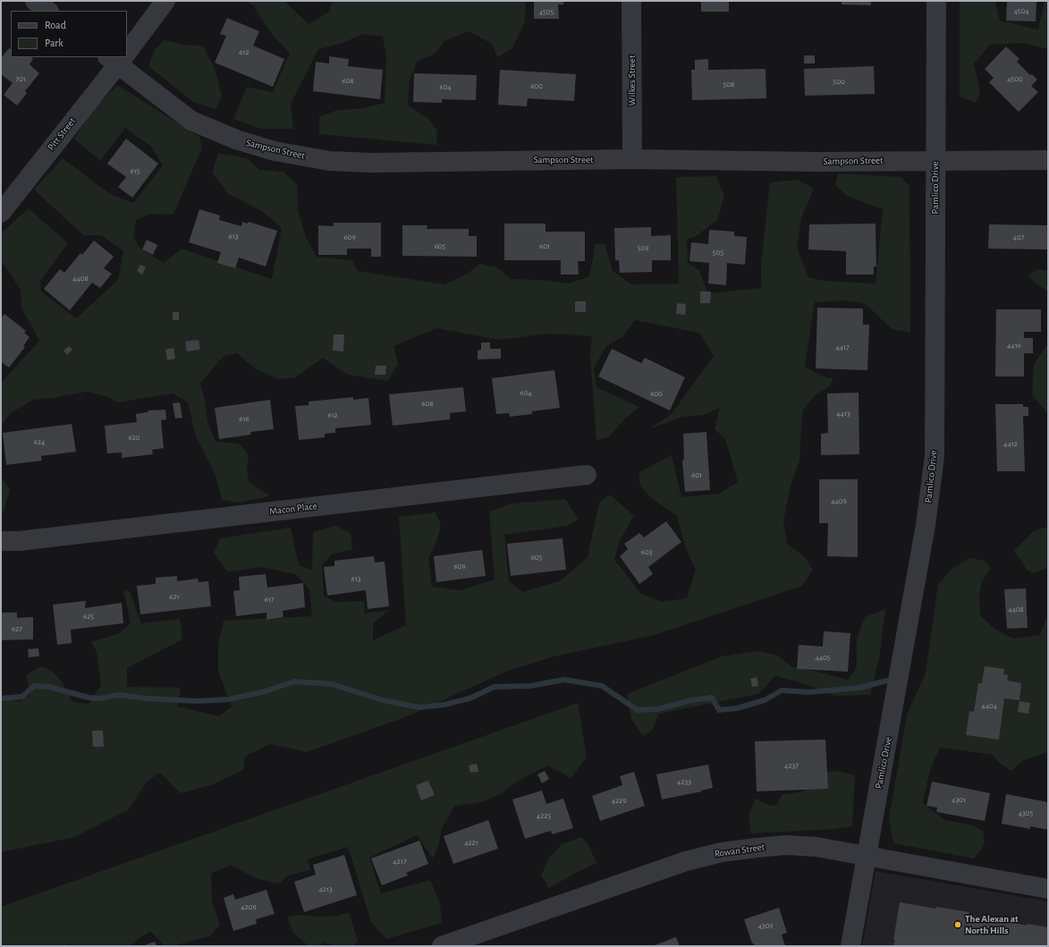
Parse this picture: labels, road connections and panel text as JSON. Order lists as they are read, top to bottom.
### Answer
{
  "streets": {
    "street": [
      "Wilkes Street",
      "Pitt Street",
      "Sampson Street",
      "Pamlico Drive",
      "Macon Place",
      "Rowan Street"
    ]
  },
  "crossings": [
    ["Wilkes Street", "Sampson Street"],
    ["Pitt Street", "Sampson Street"],
    ["Sampson Street", "Pamlico Drive"],
    ["Pamlico Drive", "Rowan Street"]
  ],
  "places": ["The Alexan at North Hills"],
  "house_numbers": [
    "4504",
    "4505",
    "612",
    "701",
    "4500",
    "608",
    "500",
    "508",
    "600",
    "604",
    "615",
    "613",
    "609",
    "407",
    "605",
    "601",
    "509",
    "505",
    "4408",
    "4416",
    "4417",
    "604",
    "600",
    "608",
    "4413",
    "612",
    "616",
    "620",
    "624",
    "4412",
    "601",
    "4409",
    "603",
    "605",
    "609",
    "613",
    "621",
    "617",
    "4408",
    "625",
    "627",
    "4405",
    "4404",
    "4237",
    "4233",
    "4301",
    "4229",
    "4305",
    "4225",
    "4221",
    "4217",
    "4213",
    "4209",
    "4309"
  ],
  "legend": ["Road", "Park"]
}
